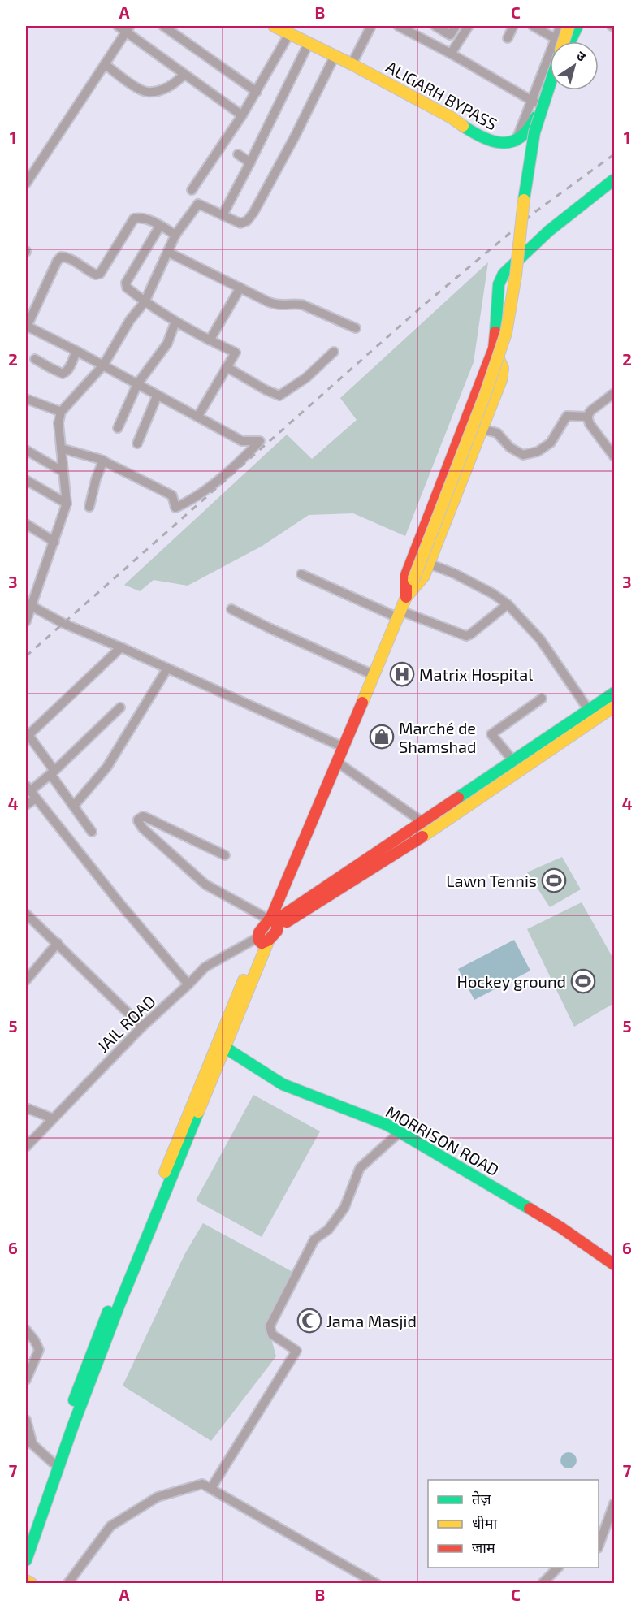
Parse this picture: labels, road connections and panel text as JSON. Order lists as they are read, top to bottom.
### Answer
{
  "streets": {
    "street": ["ALIGARH BYPASS", "JAIL ROAD", "MORRISON ROAD"]
  },
  "places": {
    "hospital": ["Matrix Hospital"],
    "shop": ["Marché de Shamshad"],
    "sports": ["Lawn Tennis", "Hockey ground"],
    "mosque": ["Jama Masjid"]
  },
  "legend": ["तेज़", "धीमा", "जाम"],
  "north": "top right",
  "grid": {
    "columns": ["A", "B", "C"],
    "rows": [
      "1",
      "2",
      "3",
      "4",
      "5",
      "6",
      "7"
    ]
  }
}
